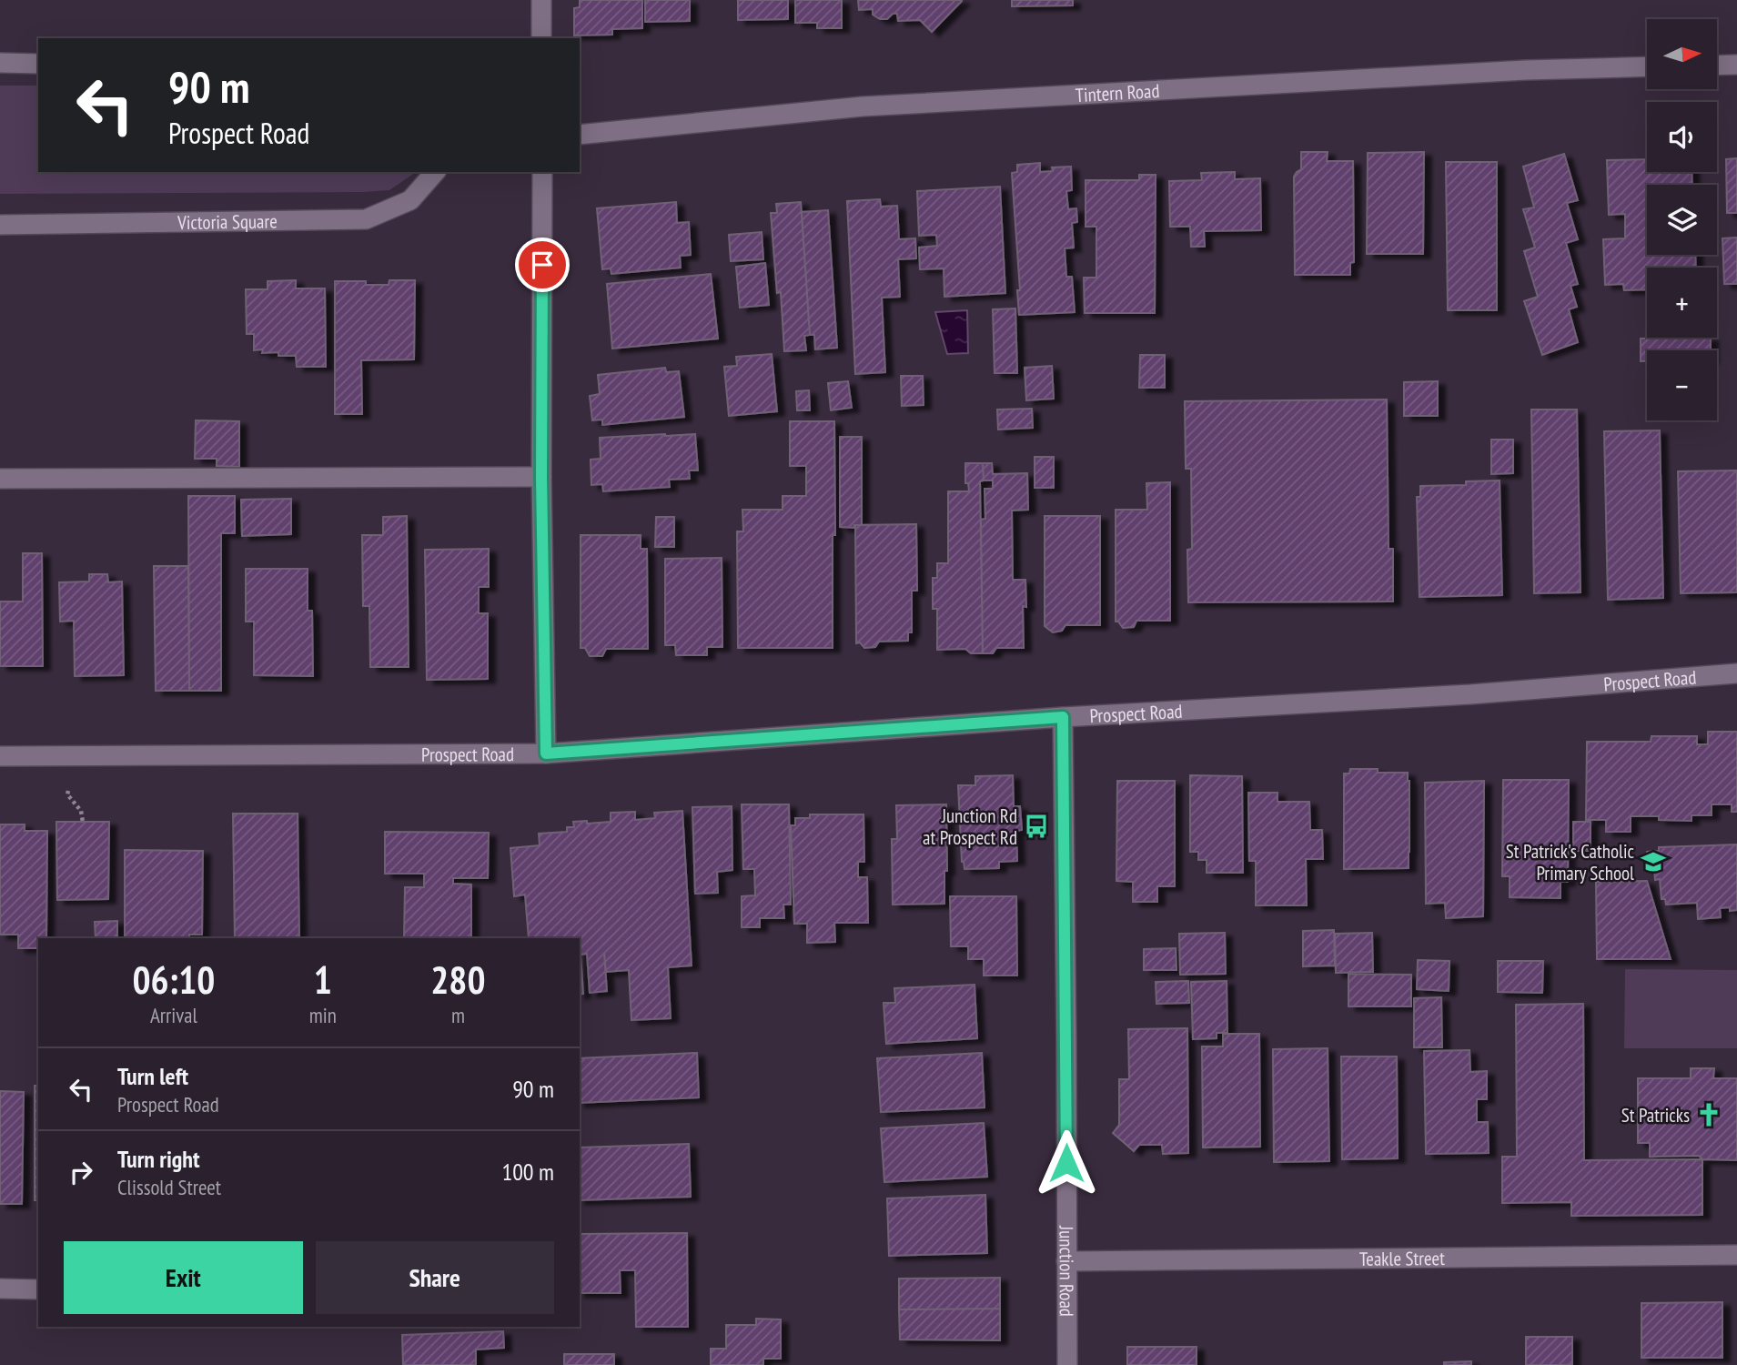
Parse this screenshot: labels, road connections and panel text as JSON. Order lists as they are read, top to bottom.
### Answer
{
  "streets": {
    "street": [
      "Tintern Road",
      "Victoria Square",
      "Prospect Road",
      "Teakle Street",
      "Junction Road"
    ]
  },
  "crossings": [
    ["Prospect Road", "Junction Road"],
    ["Teakle Street", "Junction Road"]
  ],
  "places": {
    "bus stop": ["Junction Rd at Prospect Rd"],
    "school or university": ["St Patrick's Catholic Primary School"],
    "church": ["St Patricks"]
  },
  "north": "right",
  "page": {
    "map_buttons": ["+", "−"],
    "turn": ["90 m", "Prospect Road"],
    "eta": [
      "06:10",
      "Arrival",
      "1",
      "min",
      "280",
      "m"
    ],
    "list": [
      {
        "name": "Turn left",
        "note": "Prospect Road",
        "value": "90 m"
      },
      {
        "name": "Turn right",
        "note": "Clissold Street",
        "value": "100 m"
      }
    ],
    "buttons": ["Exit", "Share"]
  }
}
